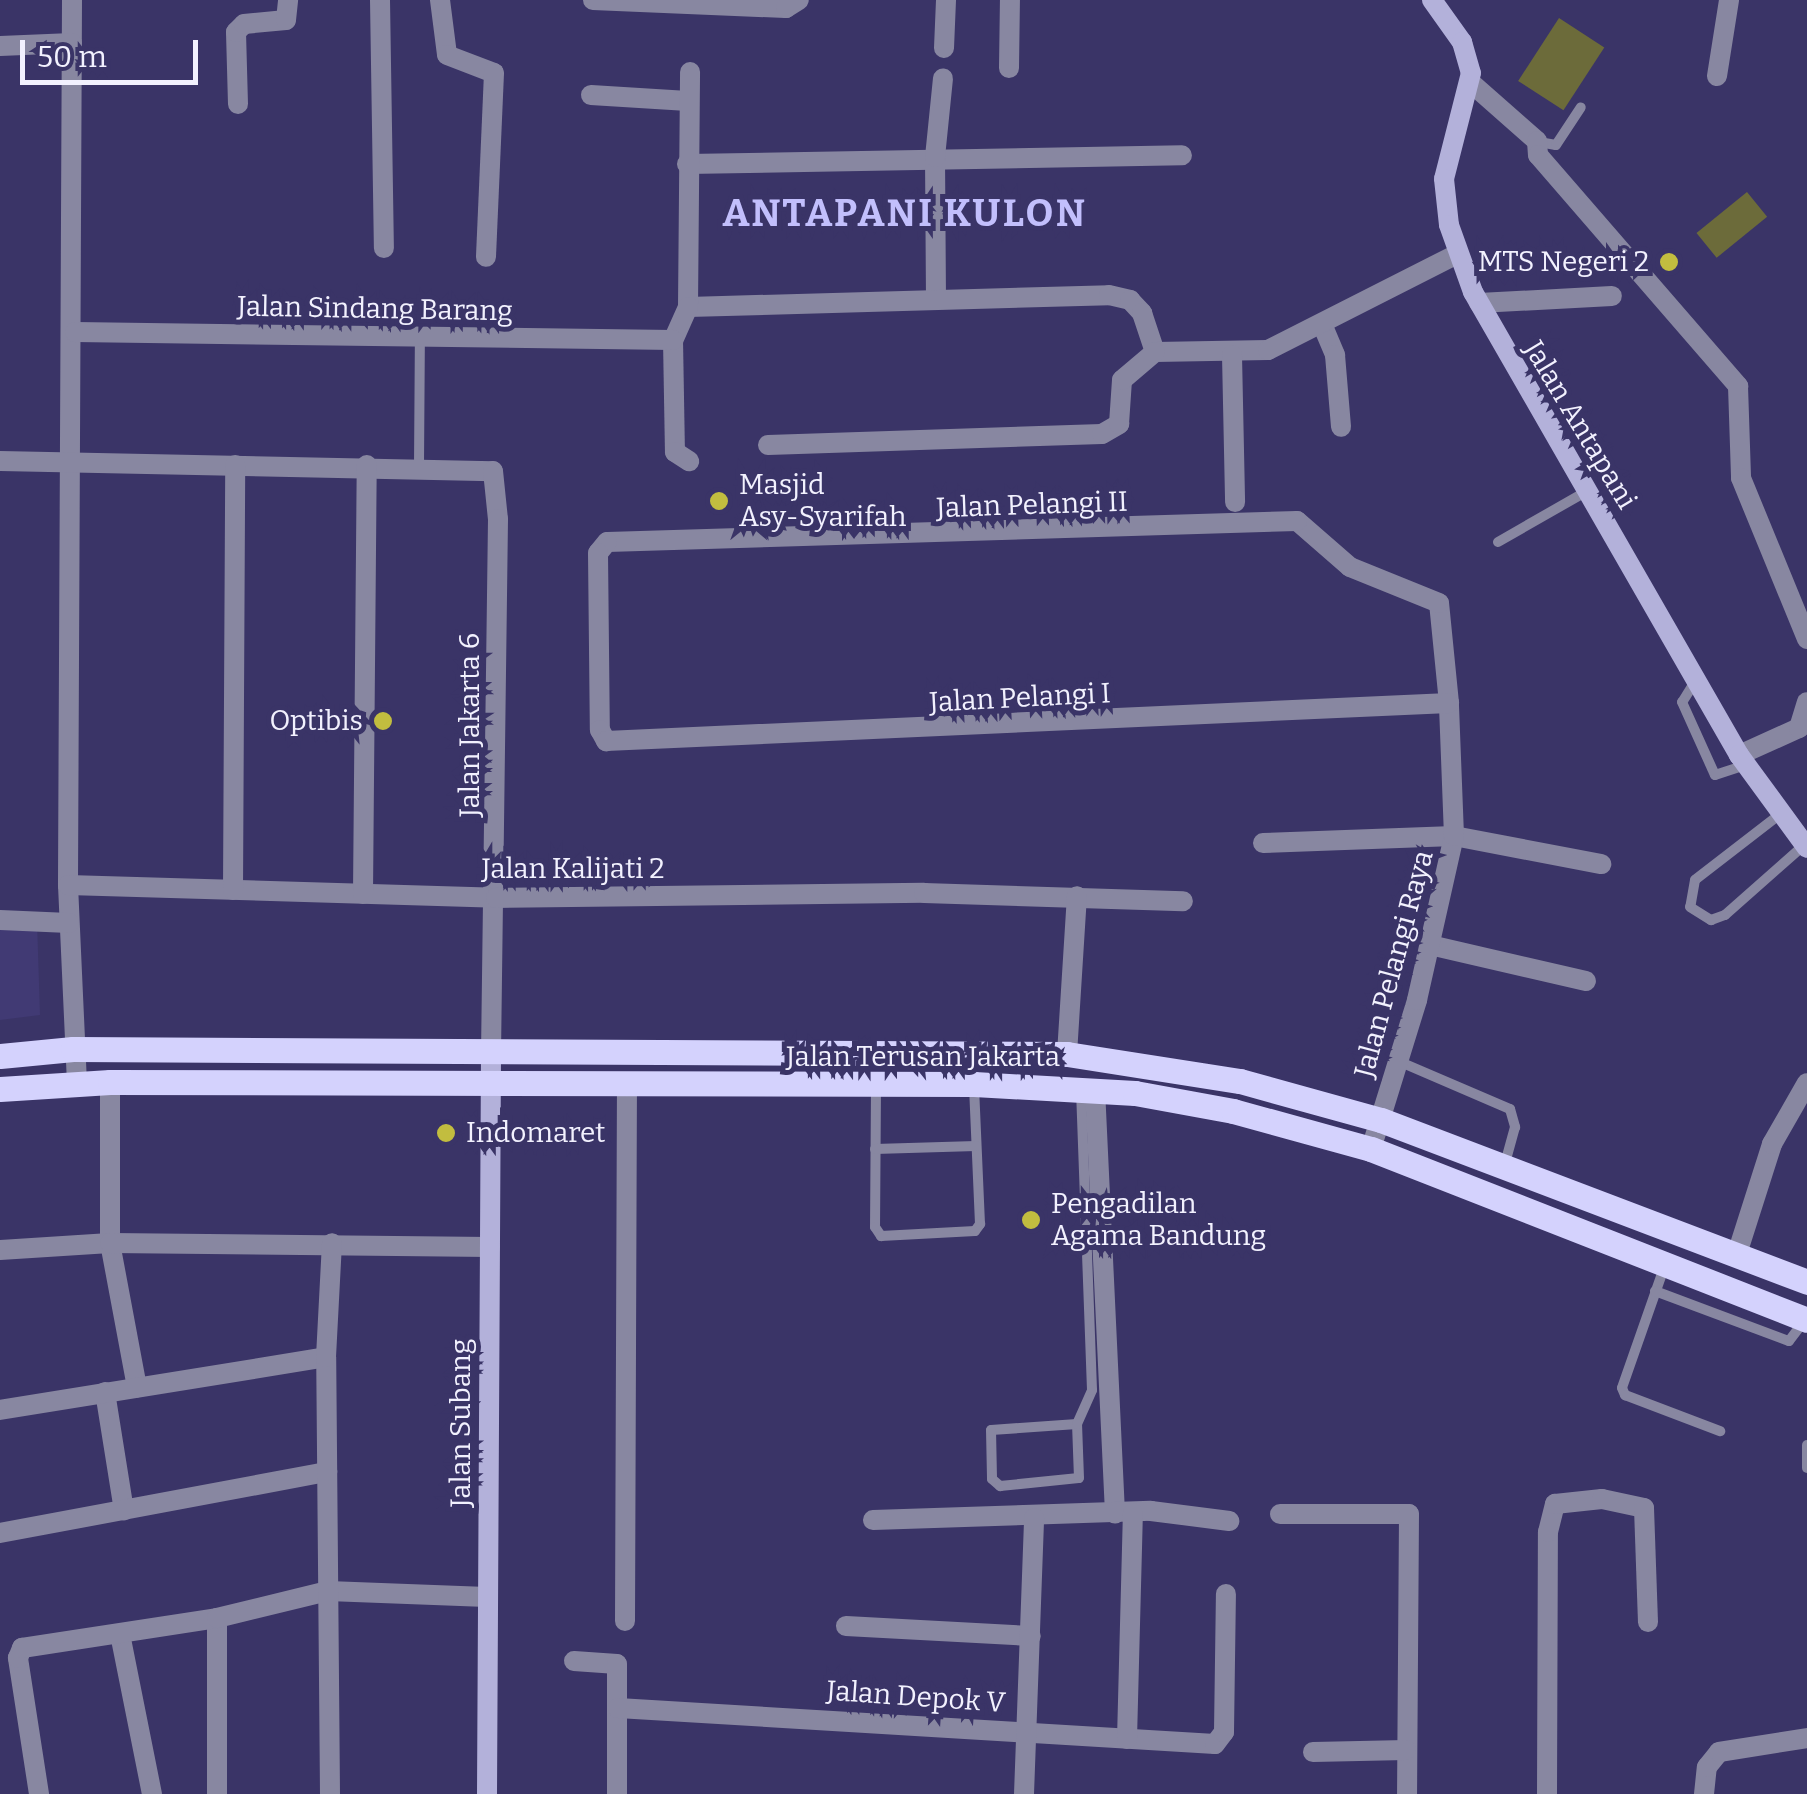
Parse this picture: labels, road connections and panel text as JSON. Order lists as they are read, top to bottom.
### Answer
{
  "streets": {
    "main road": ["Jalan Terusan Jakarta"],
    "street": [
      "Jalan Sindang Barang",
      "Jalan Antapani",
      "Jalan Pelangi II",
      "Jalan Pelangi I",
      "Jalan Jakarta 6",
      "Jalan Kalijati 2",
      "Jalan Pelangi Raya",
      "Jalan Subang",
      "Jalan Depok V"
    ]
  },
  "crossings": [
    ["Jalan Pelangi II", "Jalan Pelangi I"],
    ["Jalan Pelangi II", "Jalan Pelangi Raya"],
    ["Jalan Pelangi I", "Jalan Pelangi Raya"],
    ["Jalan Jakarta 6", "Jalan Kalijati 2"],
    ["Jalan Jakarta 6", "Jalan Terusan Jakarta"],
    ["Jalan Jakarta 6", "Jalan Subang"],
    ["Jalan Pelangi Raya", "Jalan Terusan Jakarta"],
    ["Jalan Terusan Jakarta", "Jalan Subang"]
  ],
  "districts": ["ANTAPANI KULON"],
  "places": [
    "MTS Negeri 2",
    "Masjid Asy-Syarifah",
    "Optibis",
    "Indomaret",
    "Pengadilan Agama Bandung"
  ],
  "scale_bar": "50 m"
}
